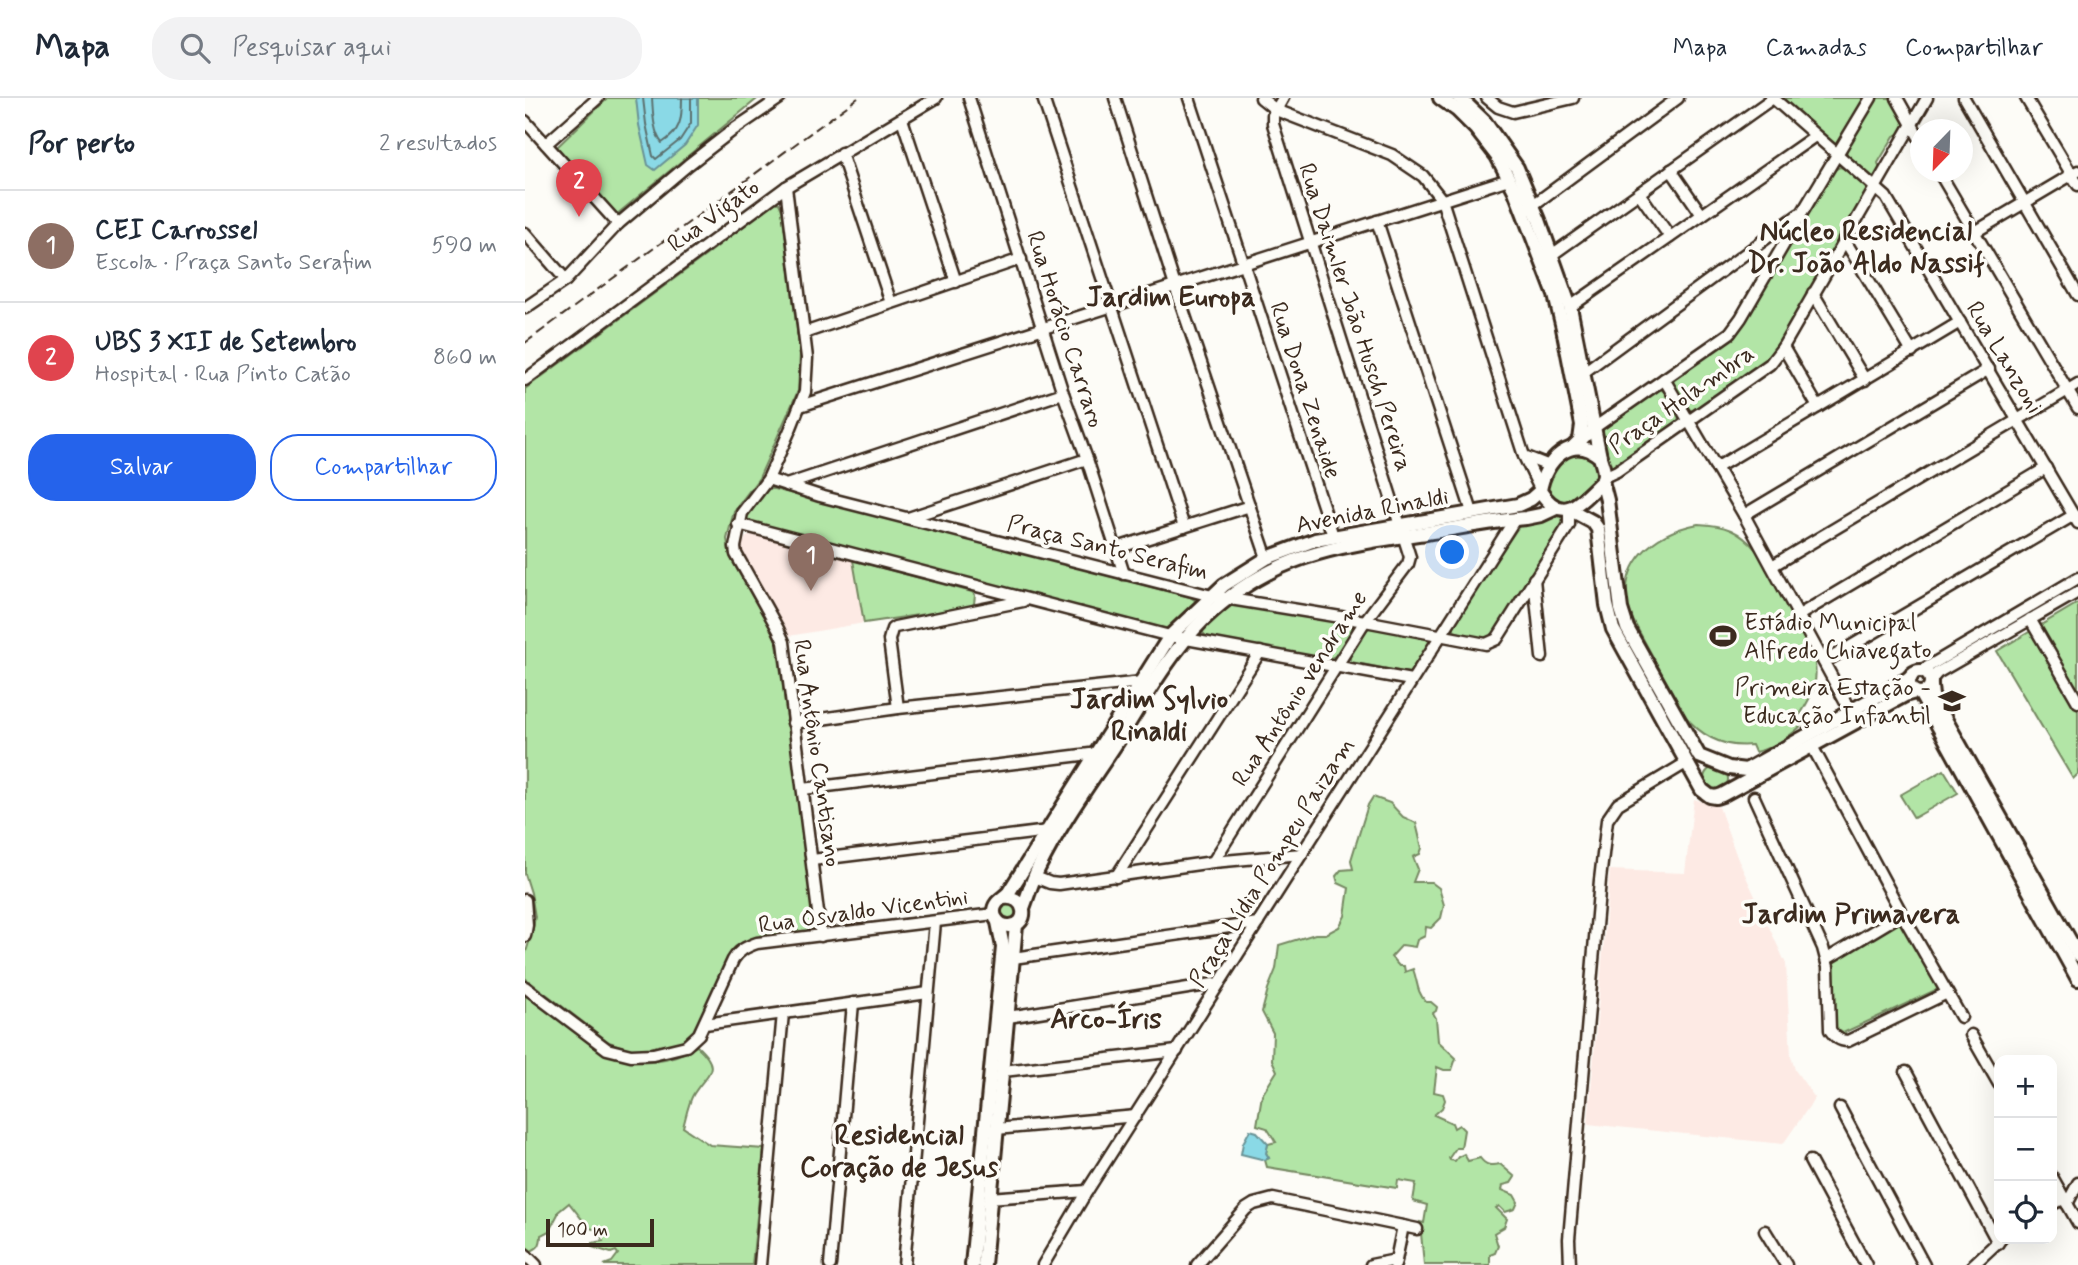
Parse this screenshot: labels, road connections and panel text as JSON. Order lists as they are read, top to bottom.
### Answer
{
  "streets": {
    "main road": ["Avenida Rinaldi"],
    "street": [
      "Rua Vigato",
      "Rua Daimler João Husch Pereira",
      "Rua Horácio Carraro",
      "Rua Lanzoni",
      "Rua Dona Zenaide",
      "Praça Holambra",
      "Praça Santo Serafim",
      "Rua Antônio vendrame",
      "Rua Antônio Cantisano",
      "Praça Lídia Pompeu Paizam",
      "Rua Osvaldo Vicentini"
    ]
  },
  "crossings": [
    ["Rua Daimler João Husch Pereira", "Avenida Rinaldi"],
    ["Rua Daimler João Husch Pereira", "Rua Antônio vendrame"],
    ["Rua Horácio Carraro", "Praça Santo Serafim"],
    ["Rua Lanzoni", "Praça Holambra"],
    ["Rua Dona Zenaide", "Avenida Rinaldi"],
    ["Praça Holambra", "Avenida Rinaldi"],
    ["Avenida Rinaldi", "Praça Santo Serafim"],
    ["Avenida Rinaldi", "Rua Antônio vendrame"],
    ["Avenida Rinaldi", "Praça Lídia Pompeu Paizam"],
    ["Avenida Rinaldi", "Rua Osvaldo Vicentini"],
    ["Praça Santo Serafim", "Rua Antônio vendrame"],
    ["Praça Santo Serafim", "Praça Lídia Pompeu Paizam"],
    ["Rua Antônio Cantisano", "Rua Osvaldo Vicentini"]
  ],
  "districts": [
    "Núcleo Residencial Dr. João Aldo Nassif",
    "Jardim Europa",
    "Jardim Sylvio Rinaldi",
    "Jardim Primavera",
    "Arco-Íris",
    "Residencial Coração de Jesus"
  ],
  "places": {
    "sports": ["Estádio Municipal Alfredo Chiavegato"],
    "school or university": ["Primeira Estação - Educação Infantil"]
  },
  "scale_bar": "100 m",
  "north": "bottom left",
  "page": {
    "header": "Mapa",
    "search": "Pesquisar aqui",
    "nav": ["Mapa", "Camadas", "Compartilhar"],
    "heading": ["Por perto", "2 resultados"],
    "pins": ["2", "1"],
    "list": [
      {
        "mark": "1",
        "name": "CEI Carrossel",
        "note": "Escola · Praça Santo Serafim",
        "value": "590 m"
      },
      {
        "mark": "2",
        "name": "UBS 3 XII de Setembro",
        "note": "Hospital · Rua Pinto Catão",
        "value": "860 m"
      }
    ],
    "buttons": ["Salvar", "Compartilhar"],
    "map_buttons": ["+", "−"],
    "scale": "100 m"
  }
}
